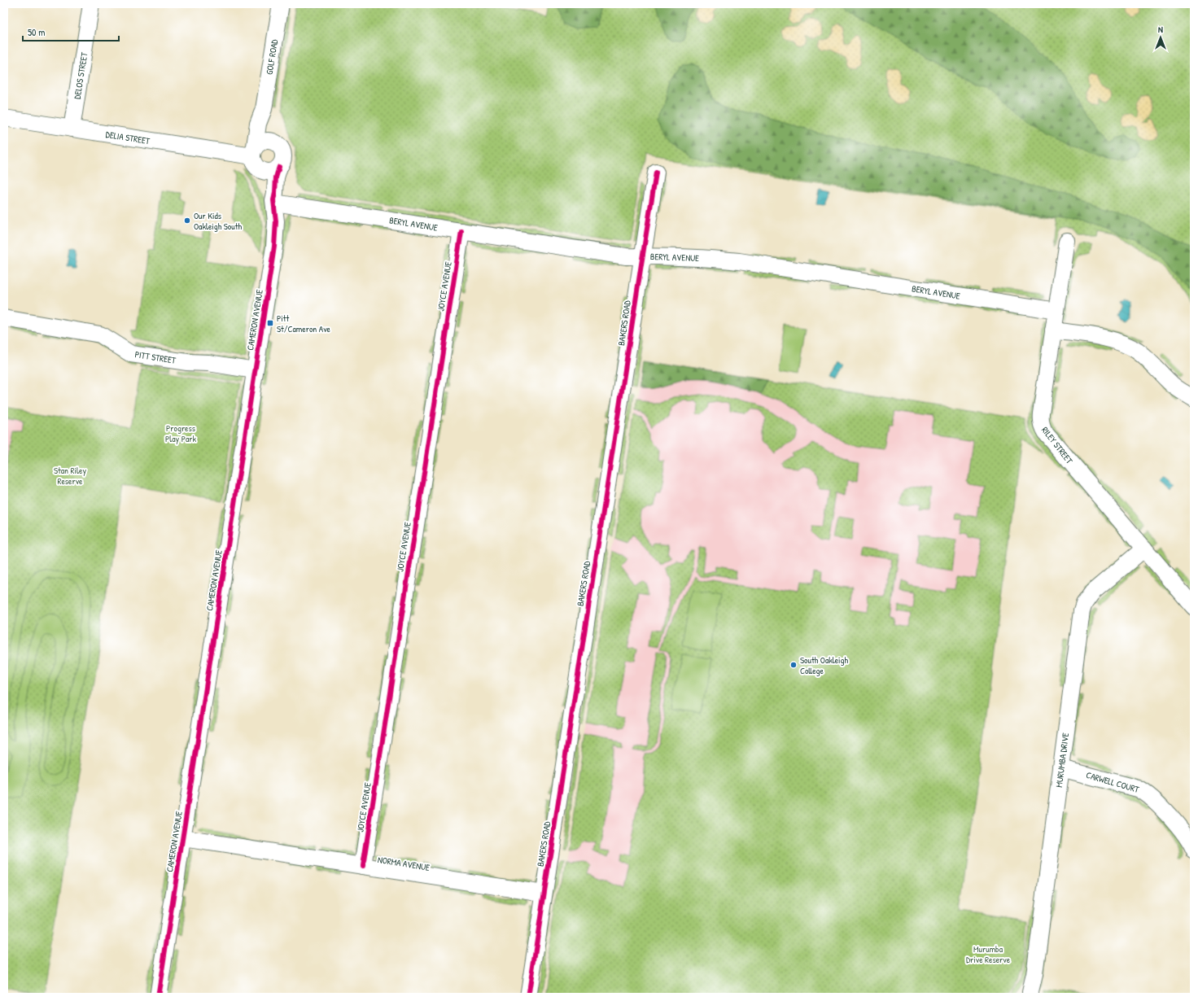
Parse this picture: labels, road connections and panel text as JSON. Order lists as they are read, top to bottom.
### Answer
{
  "streets": {
    "street": [
      "GOLF ROAD",
      "DELOS STREET",
      "DELIA STREET",
      "BERYL AVENUE",
      "JOYCE AVENUE",
      "CAMERON AVENUE",
      "BAKERS ROAD",
      "PITT STREET",
      "RILEY STREET",
      "MURUMBA DRIVE",
      "CARWELL COURT",
      "NORMA AVENUE"
    ]
  },
  "crossings": [
    ["GOLF ROAD", "DELIA STREET"],
    ["GOLF ROAD", "CAMERON AVENUE"],
    ["DELOS STREET", "DELIA STREET"],
    ["DELIA STREET", "CAMERON AVENUE"],
    ["BERYL AVENUE", "JOYCE AVENUE"],
    ["BERYL AVENUE", "CAMERON AVENUE"],
    ["BERYL AVENUE", "BAKERS ROAD"],
    ["BERYL AVENUE", "RILEY STREET"],
    ["JOYCE AVENUE", "NORMA AVENUE"],
    ["CAMERON AVENUE", "PITT STREET"],
    ["CAMERON AVENUE", "NORMA AVENUE"],
    ["BAKERS ROAD", "NORMA AVENUE"],
    ["RILEY STREET", "MURUMBA DRIVE"],
    ["MURUMBA DRIVE", "CARWELL COURT"]
  ],
  "parks": ["Progress Play Park", "Stan Riley Reserve", "Murumba Drive Reserve"],
  "places": {
    "other": ["Our Kids Oakleigh South", "South Oakleigh College"],
    "transit": ["Pitt St/Cameron Ave"]
  },
  "scale_bar": "50 m",
  "north": "top"
}
